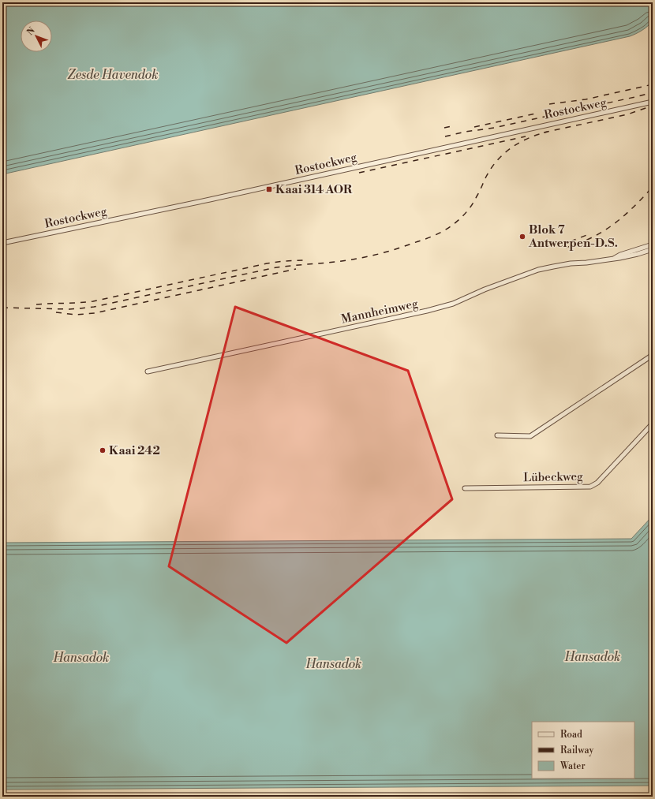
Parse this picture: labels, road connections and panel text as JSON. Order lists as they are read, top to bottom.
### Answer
{
  "streets": {
    "street": ["Rostockweg", "Mannheimweg", "Lübeckweg"]
  },
  "water": ["Zesde Havendok", "Hansadok"],
  "places": {
    "transit": ["Kaai 314 AOR"],
    "other": ["Blok 7 Antwerpen-D.S.", "Kaai 242"]
  },
  "legend": ["Road", "Railway", "Water"],
  "north": "top left"
}
